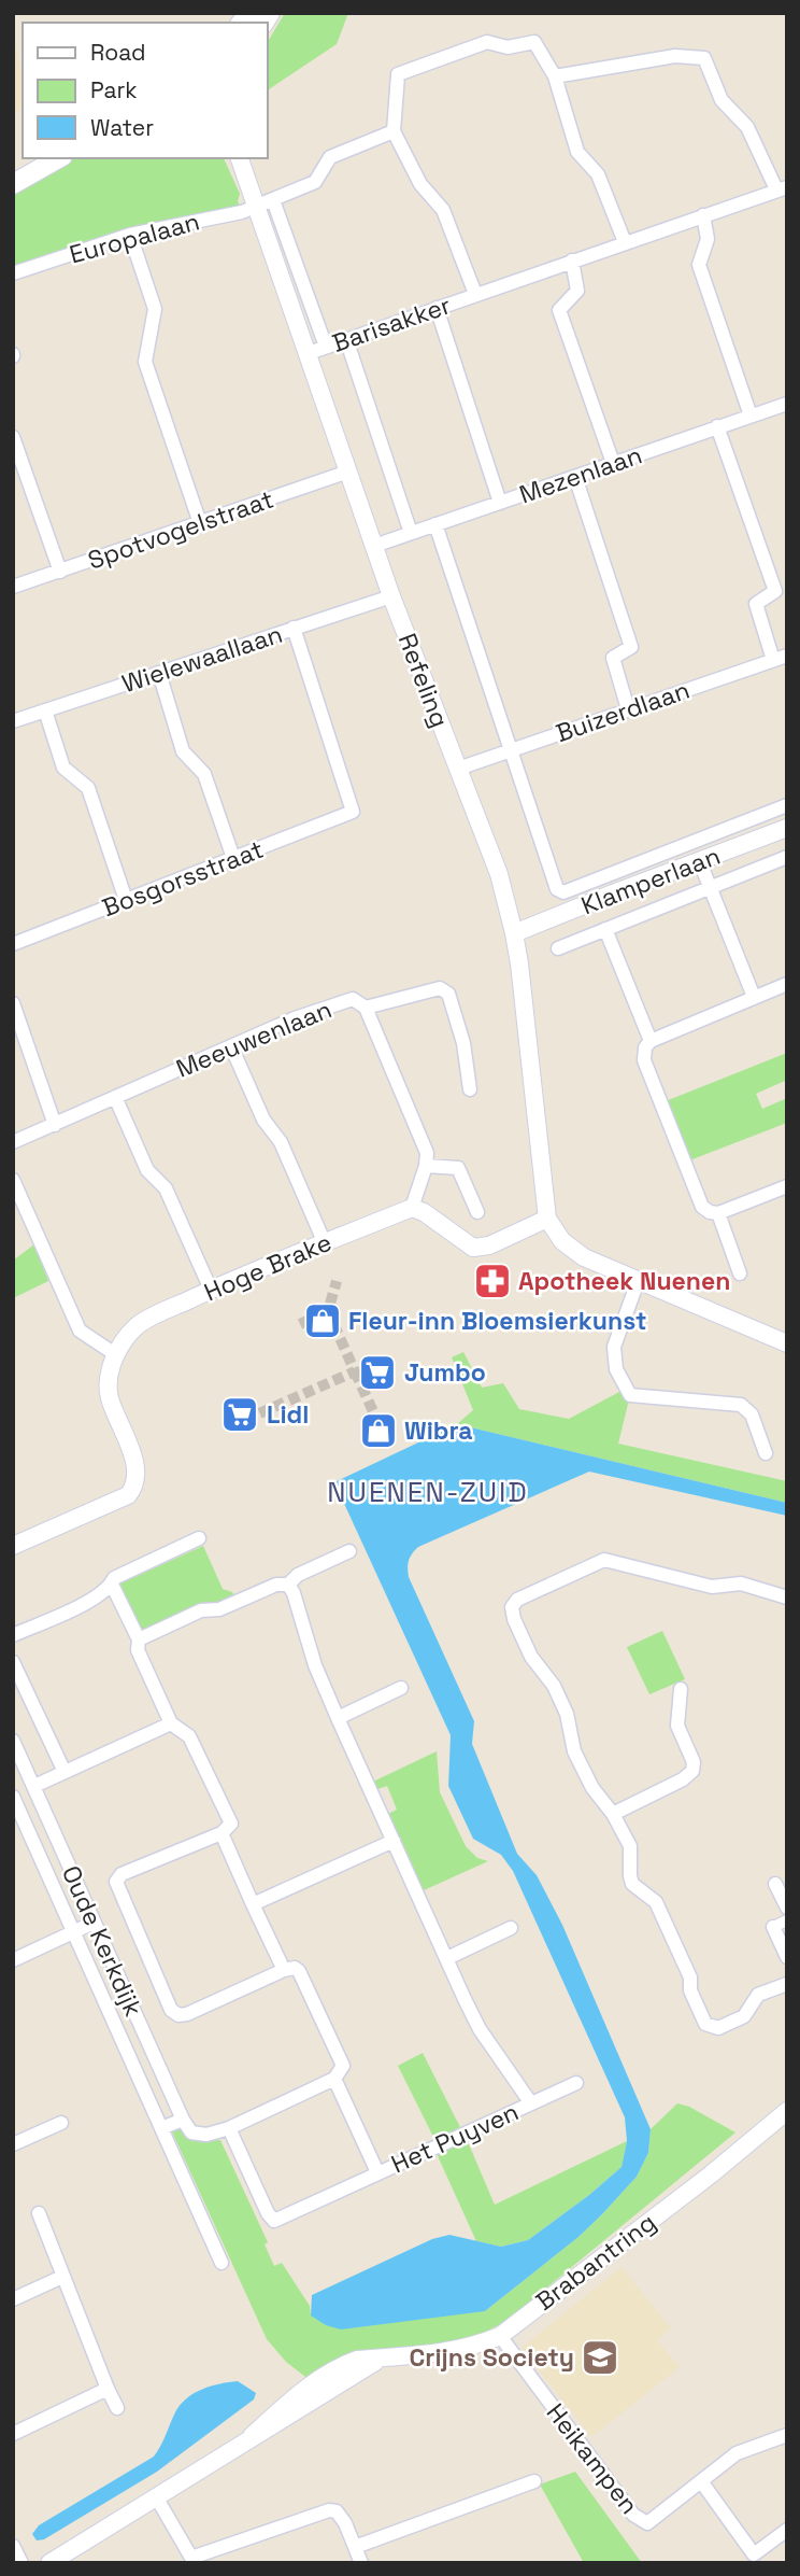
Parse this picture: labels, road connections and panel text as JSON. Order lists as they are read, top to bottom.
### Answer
{
  "streets": {
    "street": [
      "Europalaan",
      "Barisakker",
      "Mezenlaan",
      "Spotvogelstraat",
      "Wielewaallaan",
      "Refeling",
      "Buizerdlaan",
      "Bosgorsstraat",
      "Klamperlaan",
      "Meeuwenlaan",
      "Hoge Brake",
      "Oude Kerkdijk",
      "Het Puyven",
      "Brabantring",
      "Heikampen"
    ]
  },
  "crossings": [
    ["Europalaan", "Refeling"],
    ["Barisakker", "Refeling"],
    ["Mezenlaan", "Refeling"],
    ["Spotvogelstraat", "Refeling"],
    ["Wielewaallaan", "Refeling"],
    ["Wielewaallaan", "Bosgorsstraat"],
    ["Refeling", "Buizerdlaan"],
    ["Refeling", "Klamperlaan"],
    ["Buizerdlaan", "Klamperlaan"],
    ["Brabantring", "Heikampen"]
  ],
  "districts": ["NUENEN-ZUID"],
  "places": {
    "pharmacy": ["Apotheek Nuenen"],
    "shop": ["Fleur-inn Bloemsierkunst", "Wibra"],
    "supermarket": ["Jumbo", "Lidl"],
    "school or university": ["Crijns Society"]
  },
  "legend": ["Road", "Park", "Water"]
}
